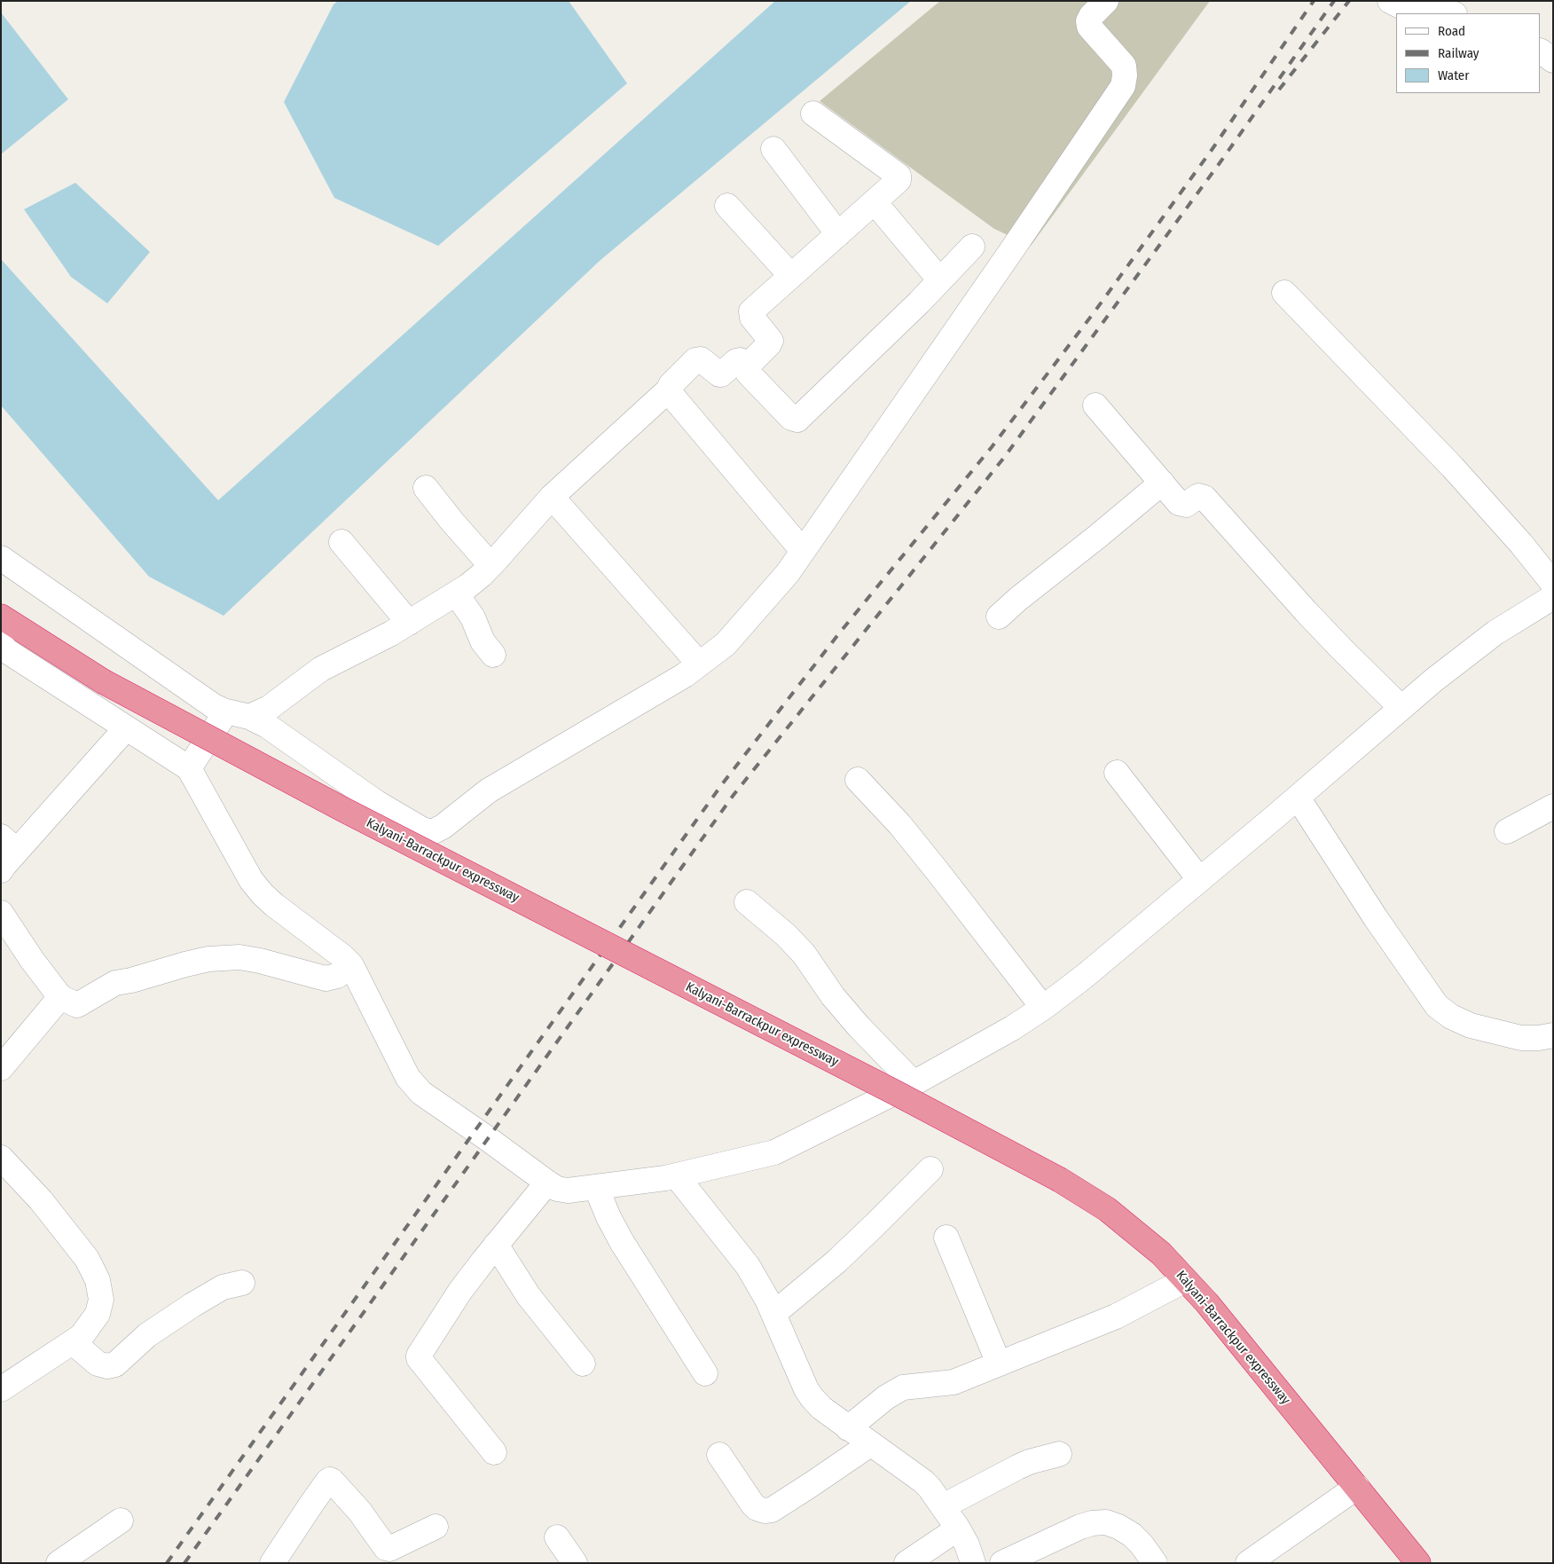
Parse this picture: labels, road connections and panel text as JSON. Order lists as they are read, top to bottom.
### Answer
{
  "streets": {
    "highway": ["Kalyani-Barrackpur expressway"]
  },
  "legend": ["Road", "Railway", "Water"]
}
